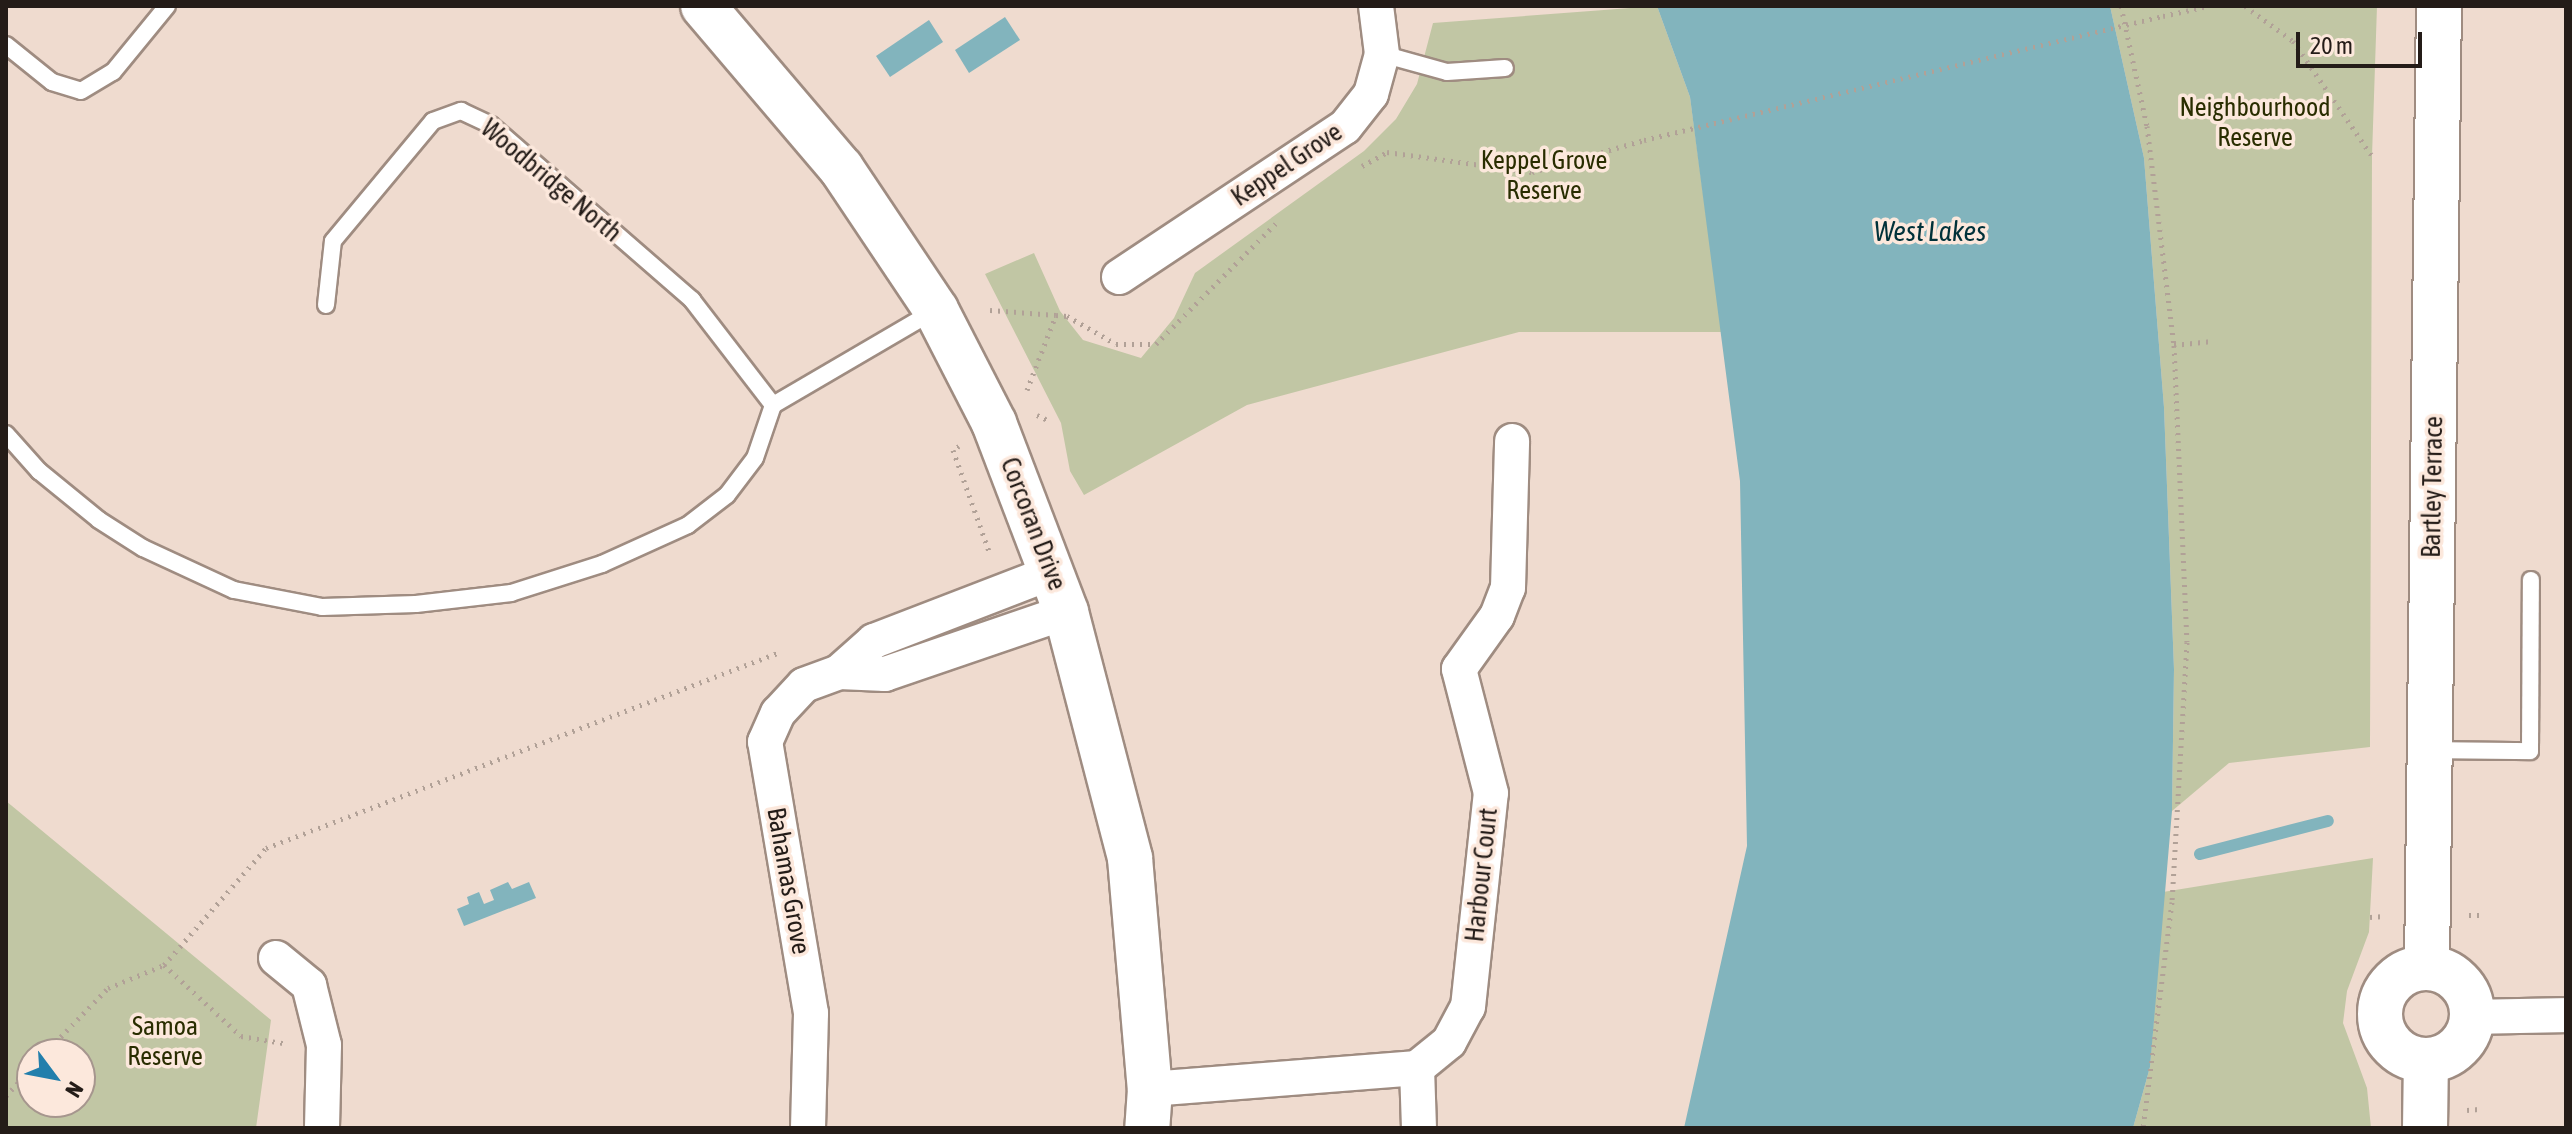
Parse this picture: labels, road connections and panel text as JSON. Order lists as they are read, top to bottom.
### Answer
{
  "streets": {
    "street": [
      "Keppel Grove",
      "Bartley Terrace",
      "Corcoran Drive",
      "Harbour Court",
      "Bahamas Grove"
    ],
    "lane": ["Woodbridge North"]
  },
  "crossings": [
    ["Corcoran Drive", "Bahamas Grove"]
  ],
  "water": ["West Lakes"],
  "parks": ["Neighbourhood Reserve", "Keppel Grove Reserve", "Samoa Reserve"],
  "scale_bar": "20 m",
  "north": "bottom right"
}
